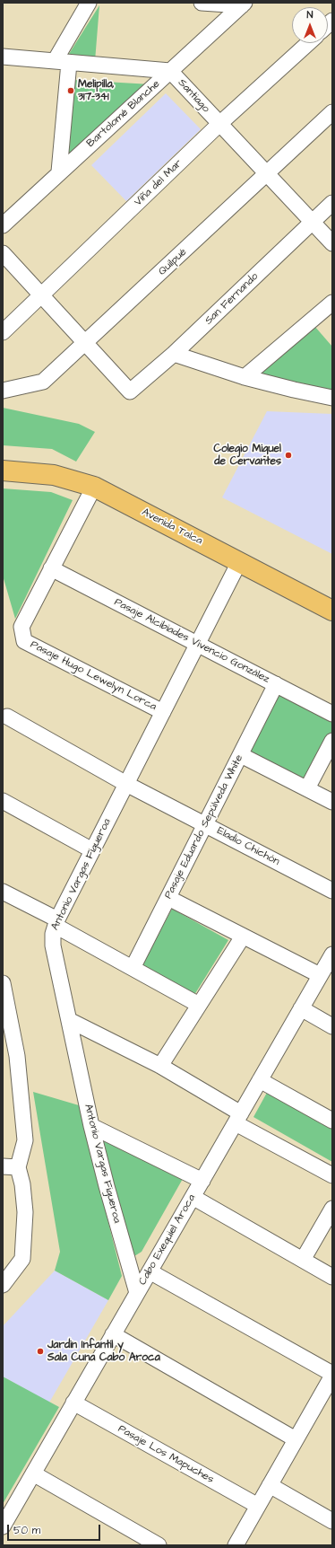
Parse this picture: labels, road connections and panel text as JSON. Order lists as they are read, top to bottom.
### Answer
{
  "streets": {
    "main road": ["Avenida Talca"],
    "street": [
      "Santiago",
      "Bartolomé Blanche",
      "Viña del Mar",
      "Quilpué",
      "San Fernando",
      "Pasaje Alcibiades Vivencio González",
      "Pasaje Hugo Lewelyn Lorca",
      "Pasaje Eduardo Sepúlveda White",
      "Eladio Chichón",
      "Antonio Vargas Figueroa",
      "Cabo Exequiel Aroca",
      "Pasaje Los Mapuches"
    ]
  },
  "crossings": [
    ["Santiago", "Bartolomé Blanche"],
    ["Santiago", "Viña del Mar"],
    ["Santiago", "Quilpué"],
    ["Santiago", "San Fernando"],
    ["Quilpué", "San Fernando"],
    ["Avenida Talca", "Pasaje Hugo Lewelyn Lorca"],
    ["Avenida Talca", "Antonio Vargas Figueroa"],
    ["Pasaje Alcibiades Vivencio González", "Pasaje Hugo Lewelyn Lorca"],
    ["Pasaje Alcibiades Vivencio González", "Pasaje Eduardo Sepúlveda White"],
    ["Pasaje Alcibiades Vivencio González", "Antonio Vargas Figueroa"],
    ["Pasaje Hugo Lewelyn Lorca", "Antonio Vargas Figueroa"],
    ["Pasaje Eduardo Sepúlveda White", "Eladio Chichón"],
    ["Eladio Chichón", "Antonio Vargas Figueroa"],
    ["Antonio Vargas Figueroa", "Cabo Exequiel Aroca"],
    ["Cabo Exequiel Aroca", "Pasaje Los Mapuches"]
  ],
  "places": ["Melipilla, 317-341", "Colegio Miguel de Cervantes", "Jardin Infantil y Sala Cuna Cabo Aroca"],
  "scale_bar": "50 m",
  "north": "top"
}
